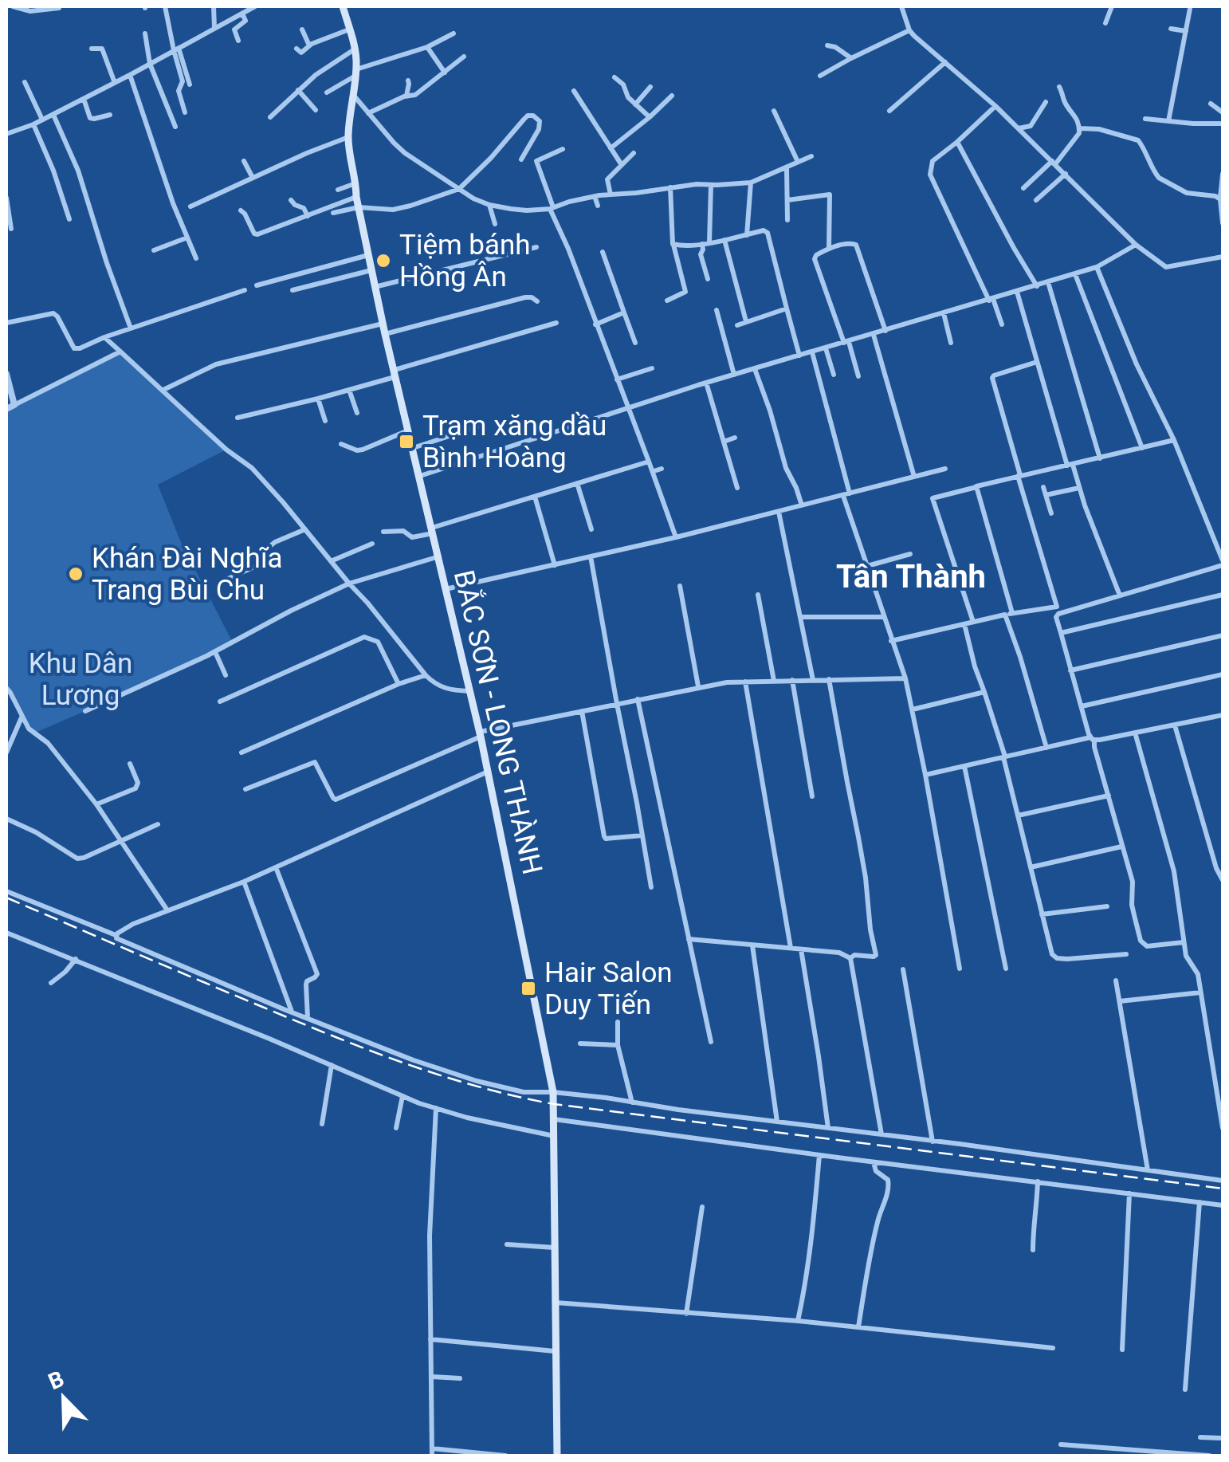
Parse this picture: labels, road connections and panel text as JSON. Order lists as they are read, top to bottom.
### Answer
{
  "streets": {
    "main road": ["BẮC SƠN - LONG THÀNH"]
  },
  "districts": ["Tân Thành"],
  "parks": ["Khu Dân Lương"],
  "places": {
    "other": ["Tiệm bánh Hồng Ân", "Khán Đài Nghĩa Trang Bùi Chu"],
    "transit": ["Trạm xăng dầu Bình Hoàng", "Hair Salon Duy Tiến"]
  },
  "north": "top left"
}
